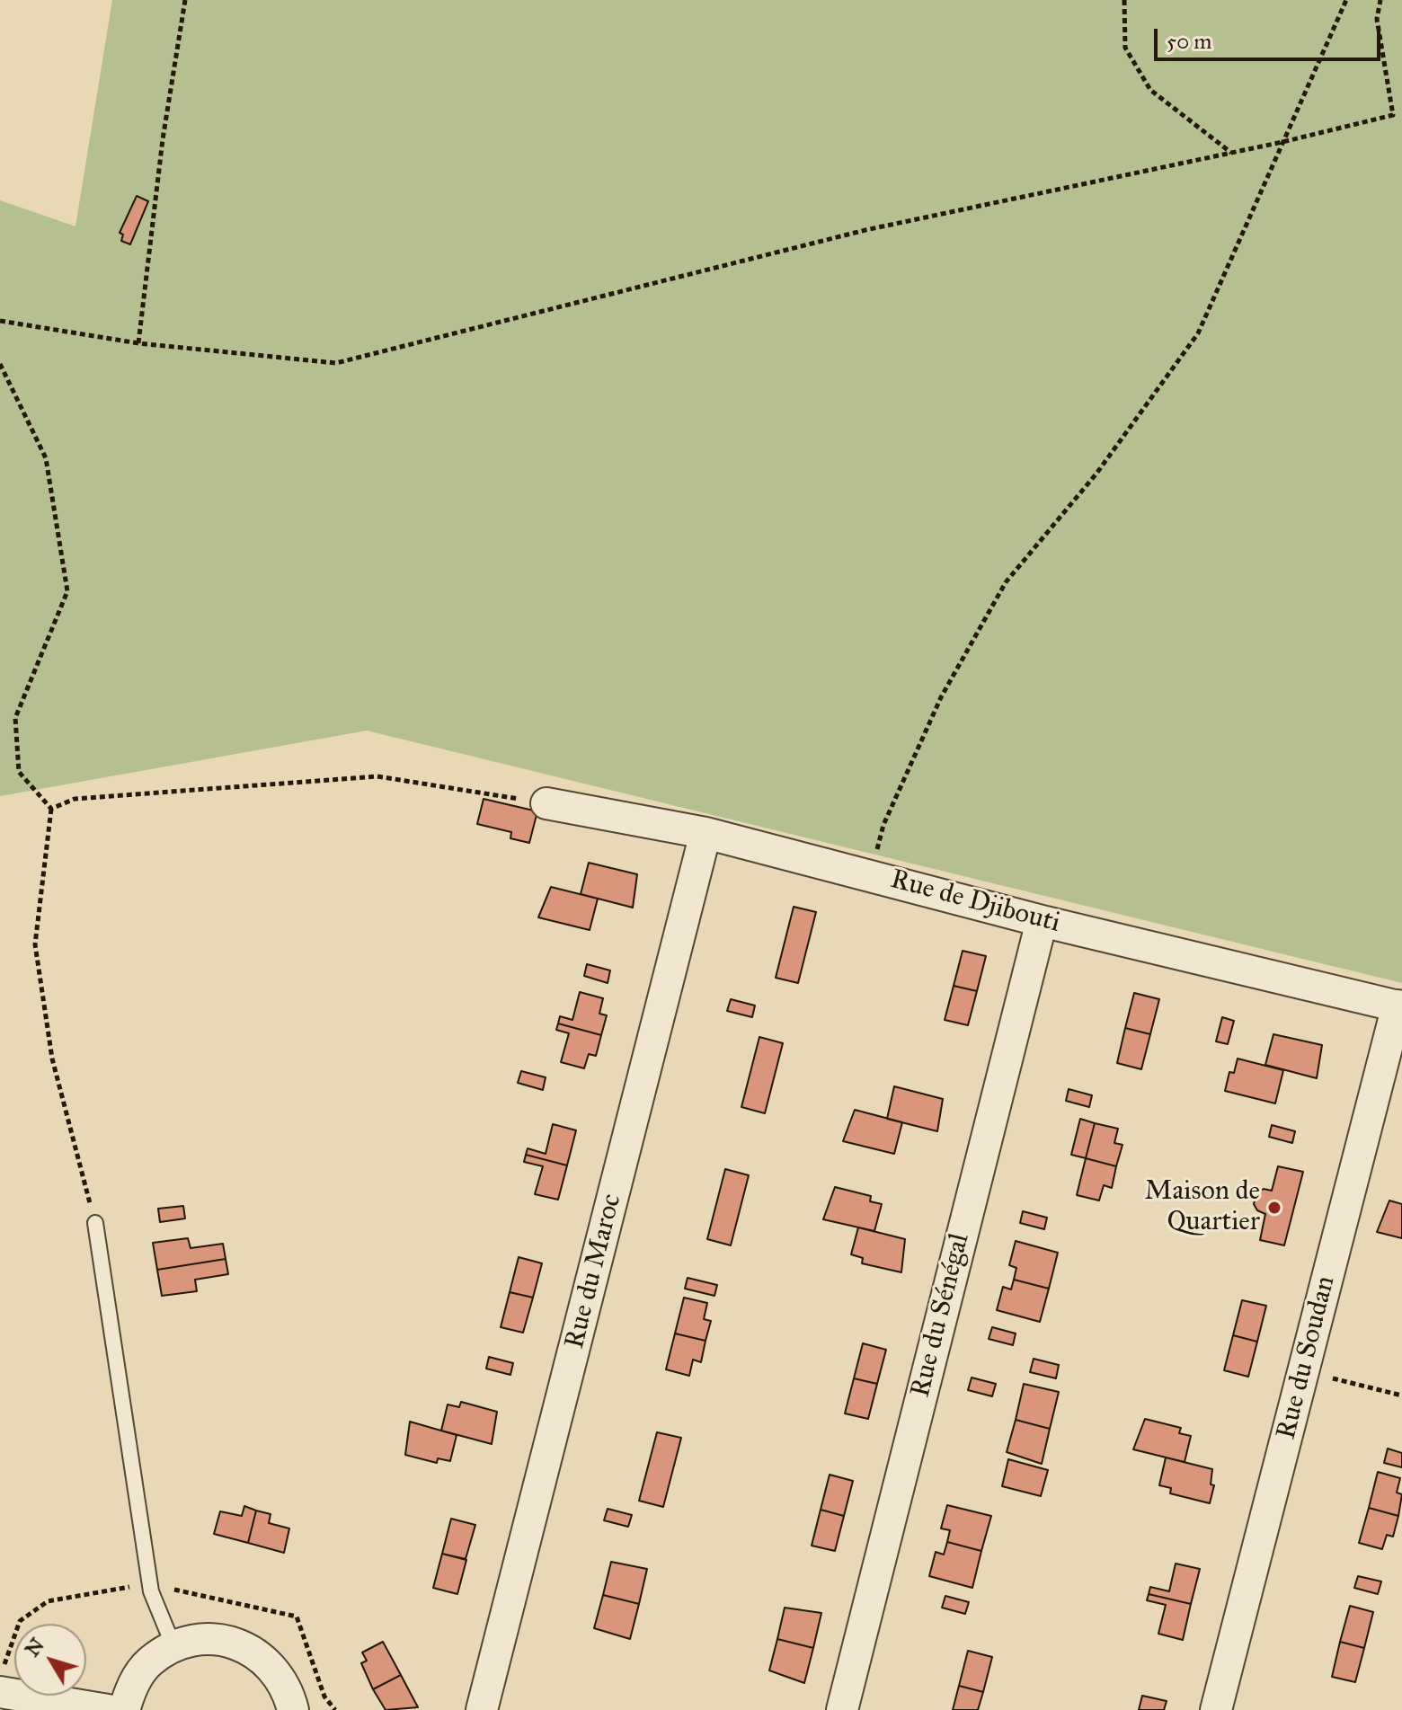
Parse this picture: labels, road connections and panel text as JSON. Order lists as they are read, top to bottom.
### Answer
{
  "streets": {
    "street": [
      "Rue de Djibouti",
      "Rue du Maroc",
      "Rue du Sénégal",
      "Rue du Soudan"
    ]
  },
  "crossings": [
    ["Rue de Djibouti", "Rue du Maroc"],
    ["Rue de Djibouti", "Rue du Sénégal"],
    ["Rue de Djibouti", "Rue du Soudan"]
  ],
  "places": ["Maison de Quartier"],
  "scale_bar": "50 m",
  "north": "top left"
}
